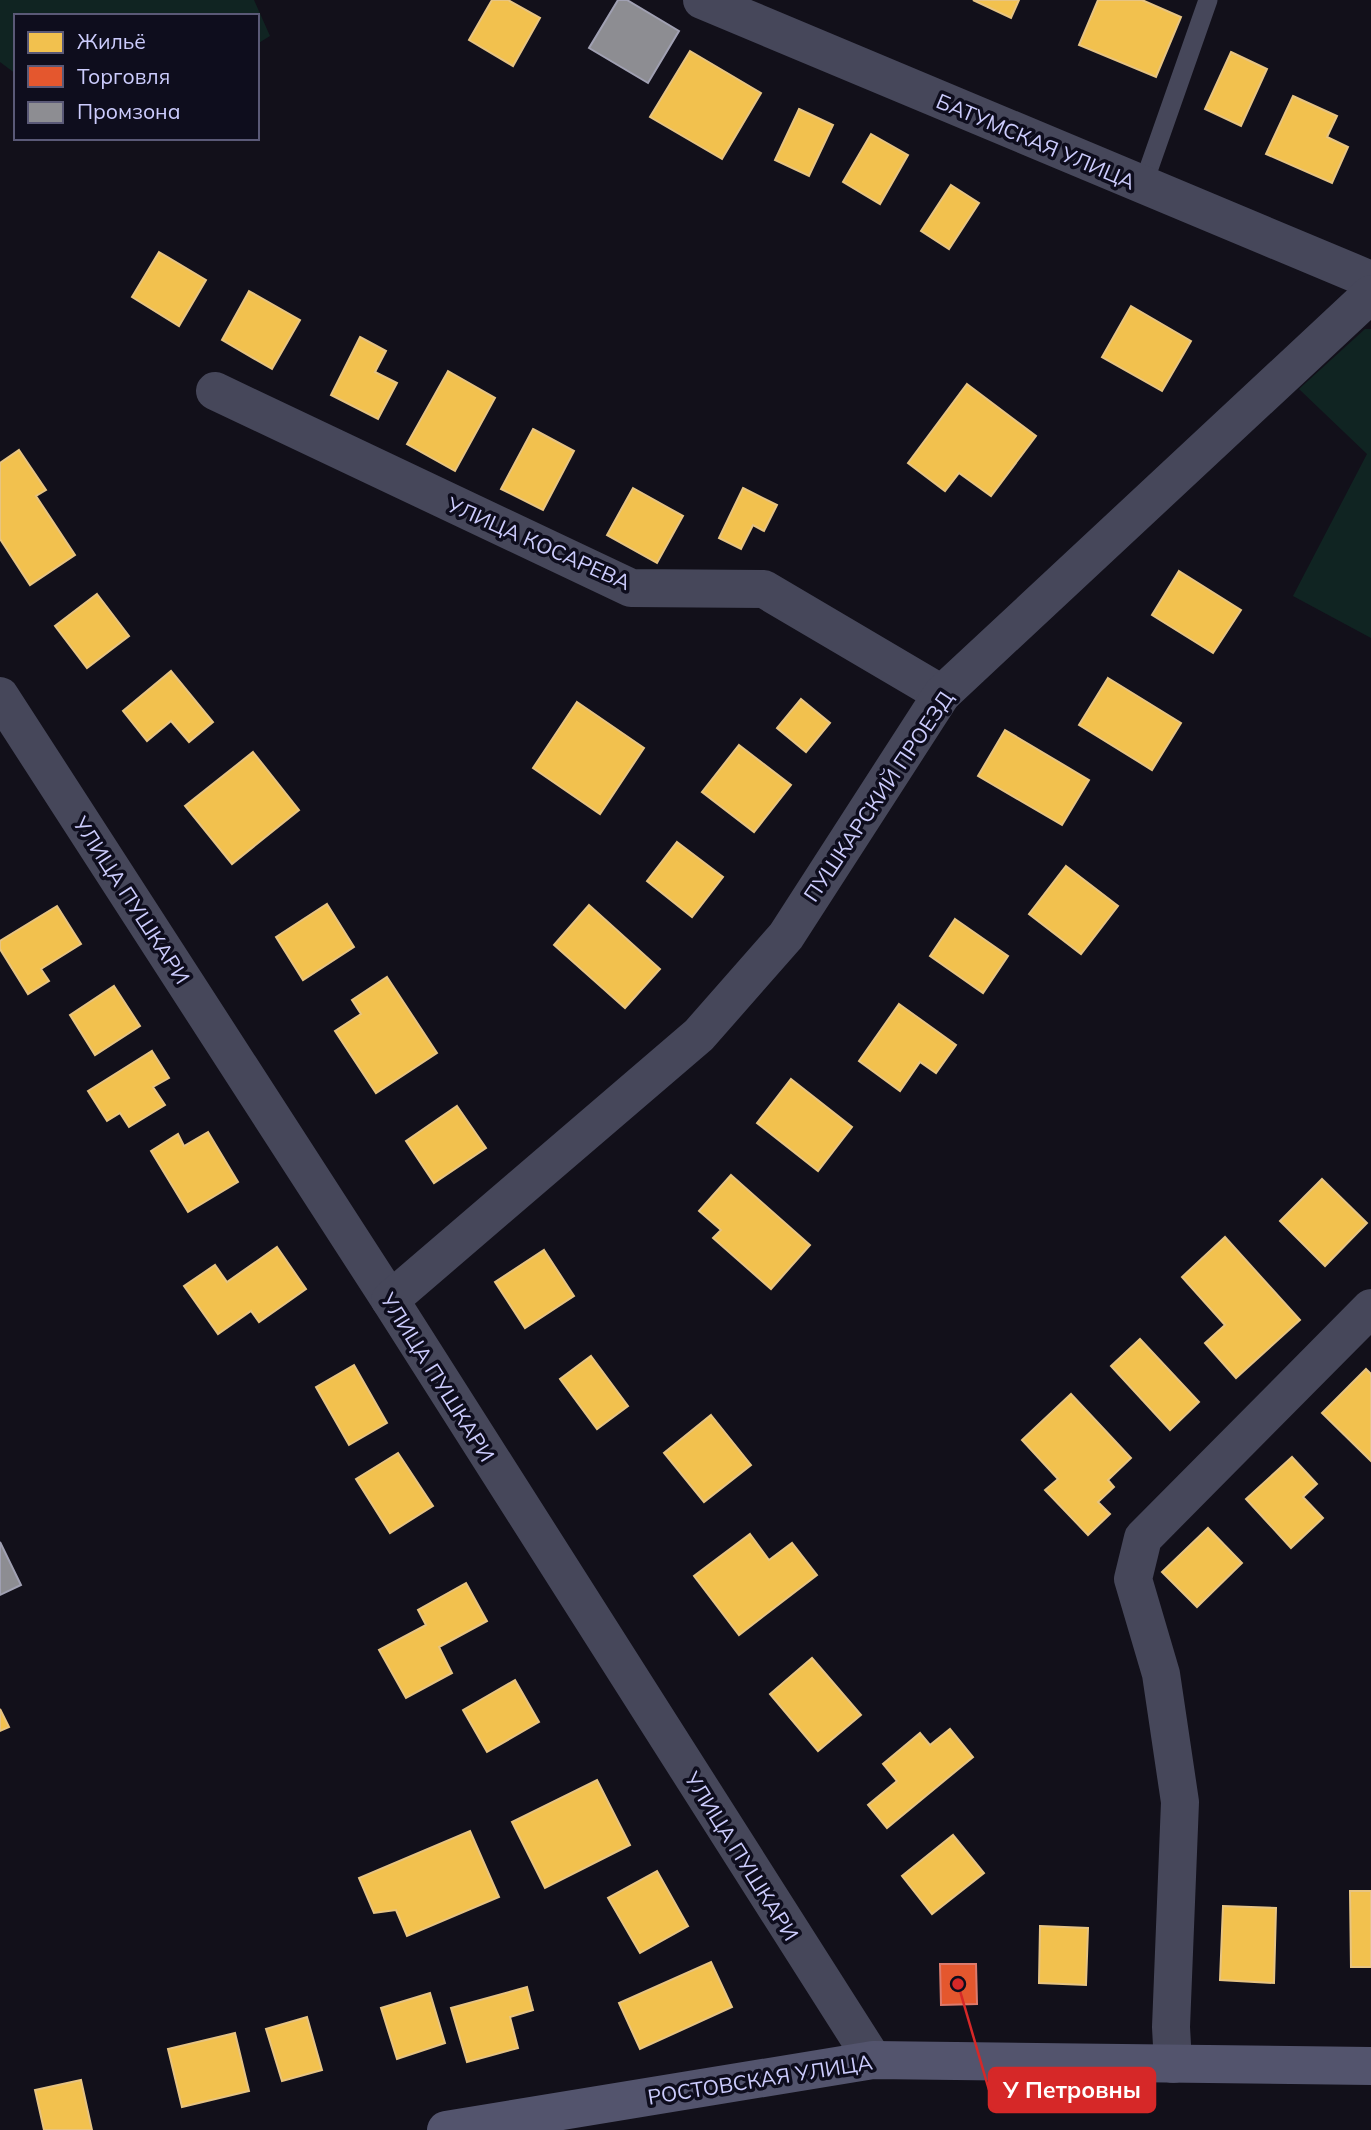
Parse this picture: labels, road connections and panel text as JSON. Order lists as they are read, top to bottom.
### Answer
{
  "streets": {
    "street": [
      "БАТУМСКАЯ УЛИЦА",
      "УЛИЦА КОСАРЕВА",
      "ПУШКАРСКИЙ ПРОЕЗД",
      "УЛИЦА ПУШКАРИ",
      "РОСТОВСКАЯ УЛИЦА"
    ]
  },
  "crossings": [
    ["УЛИЦА КОСАРЕВА", "ПУШКАРСКИЙ ПРОЕЗД"],
    ["ПУШКАРСКИЙ ПРОЕЗД", "УЛИЦА ПУШКАРИ"],
    ["УЛИЦА ПУШКАРИ", "РОСТОВСКАЯ УЛИЦА"]
  ],
  "places": ["У Петровны"],
  "legend": ["Жильё", "Торговля", "Промзона"]
}
